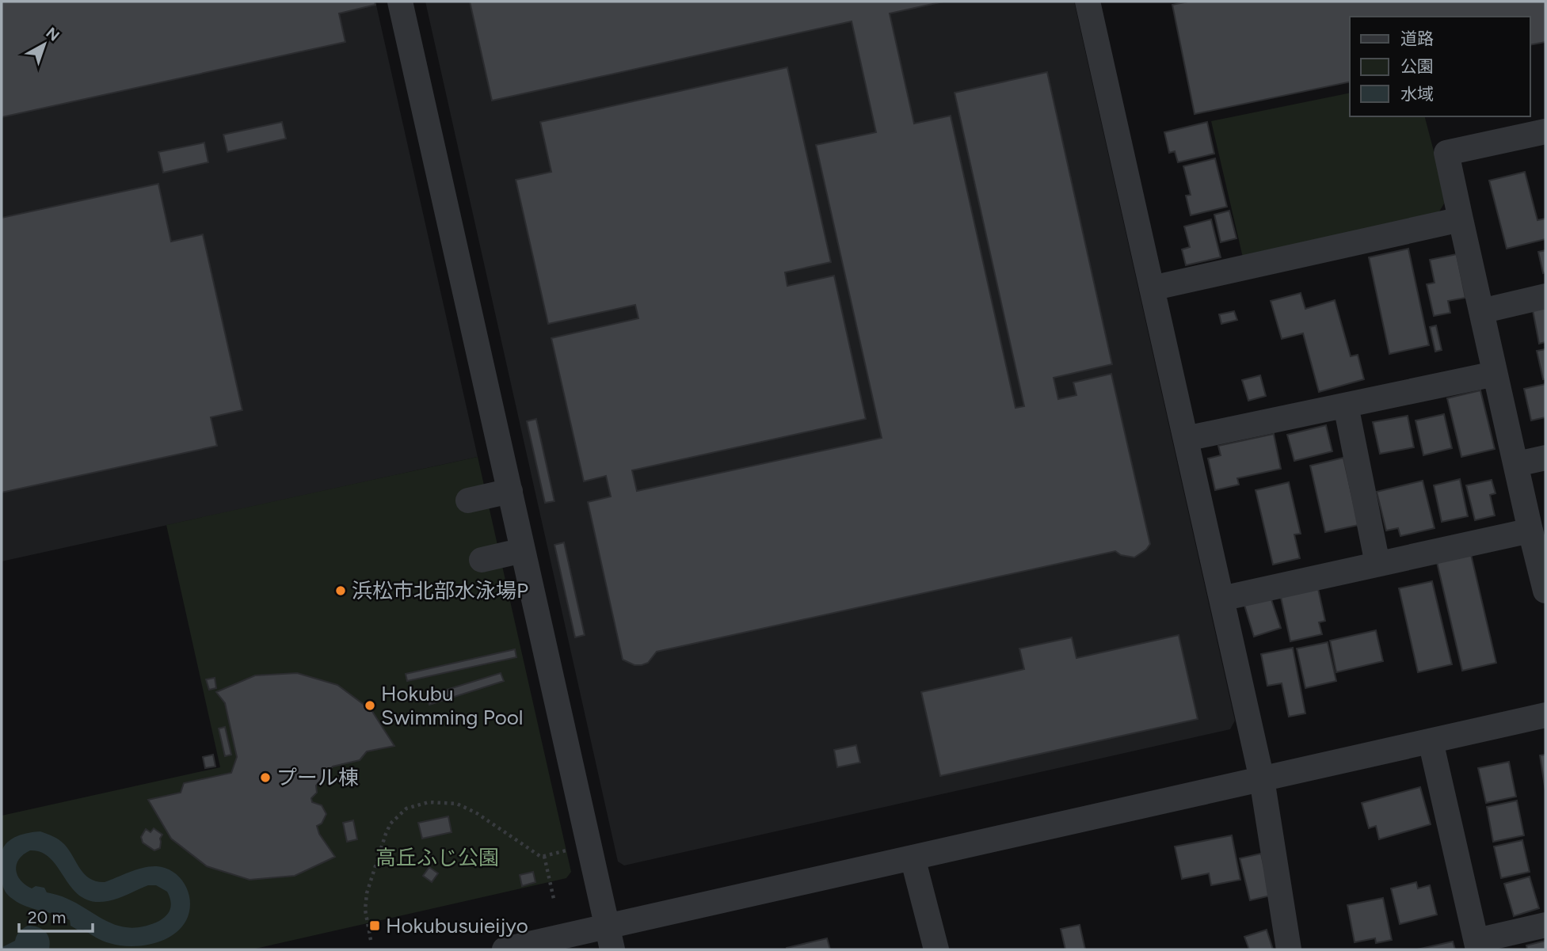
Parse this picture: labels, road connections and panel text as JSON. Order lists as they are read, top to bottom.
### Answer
{
  "parks": ["高丘ふじ公園"],
  "places": {
    "other": ["浜松市北部水泳場P", "Hokubu Swimming Pool", "プール棟"],
    "transit": ["Hokubusuieijyo"]
  },
  "legend": ["道路", "公園", "水域"],
  "scale_bar": "20 m",
  "north": "top right"
}
